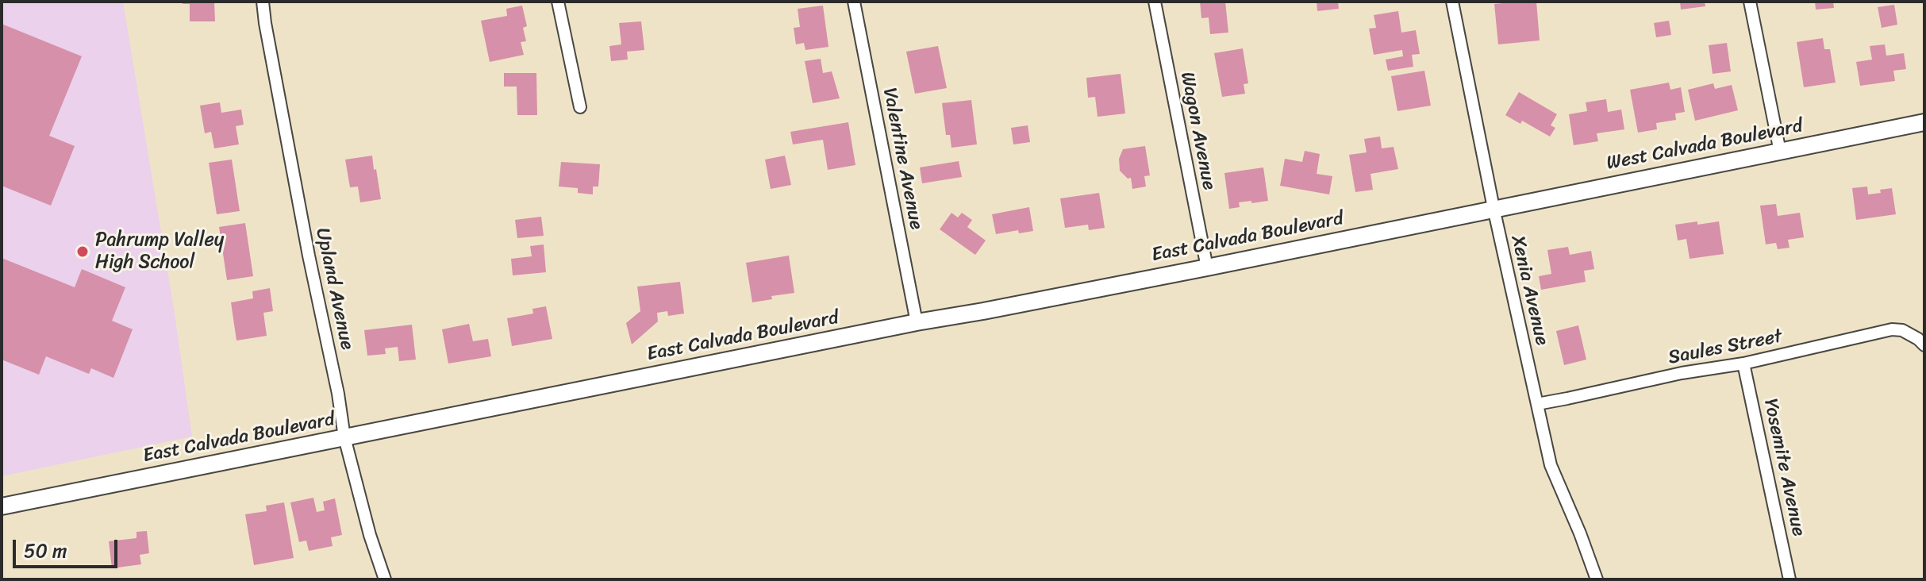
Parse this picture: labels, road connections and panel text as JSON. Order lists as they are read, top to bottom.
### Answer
{
  "streets": {
    "main road": ["West Calvada Boulevard", "East Calvada Boulevard"],
    "street": [
      "Wagon Avenue",
      "Valentine Avenue",
      "Upland Avenue",
      "Xenia Avenue",
      "Saules Street",
      "Yosemite Avenue"
    ]
  },
  "crossings": [
    ["Wagon Avenue", "East Calvada Boulevard"],
    ["West Calvada Boulevard", "East Calvada Boulevard"],
    ["West Calvada Boulevard", "Xenia Avenue"],
    ["Valentine Avenue", "East Calvada Boulevard"],
    ["East Calvada Boulevard", "Upland Avenue"],
    ["East Calvada Boulevard", "Xenia Avenue"],
    ["Xenia Avenue", "Saules Street"],
    ["Saules Street", "Yosemite Avenue"]
  ],
  "places": ["Pahrump Valley High School"],
  "scale_bar": "50 m"
}
